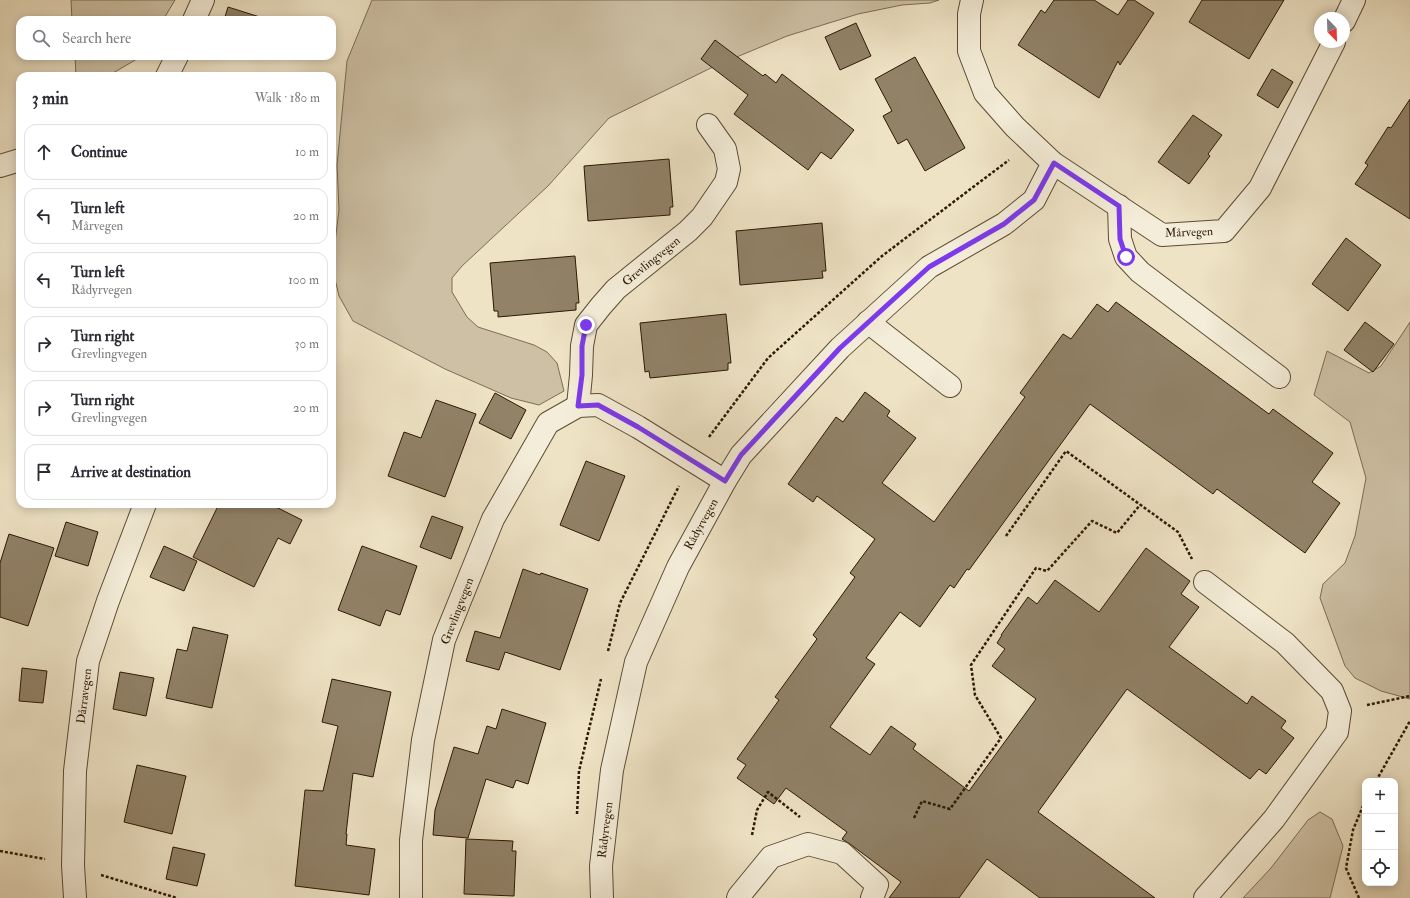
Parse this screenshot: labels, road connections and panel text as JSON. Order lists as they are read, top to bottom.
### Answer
{
  "streets": {
    "street": [
      "Mårvegen",
      "Grevlingvegen",
      "Rådyrvegen",
      "Dårravegen"
    ]
  },
  "crossings": [
    ["Mårvegen", "Rådyrvegen"],
    ["Grevlingvegen", "Rådyrvegen"]
  ],
  "north": "bottom right",
  "page": {
    "search": "Search here",
    "heading": ["3 min", "Walk · 180 m"],
    "list": [
      ["Continue", "10 m"],
      ["Turn left", "Mårvegen", "20 m"],
      ["Turn left", "Rådyrvegen", "100 m"],
      ["Turn right", "Grevlingvegen", "30 m"],
      ["Turn right", "Grevlingvegen", "20 m"],
      "Arrive at destination"
    ],
    "map_buttons": ["+", "−"]
  }
}
